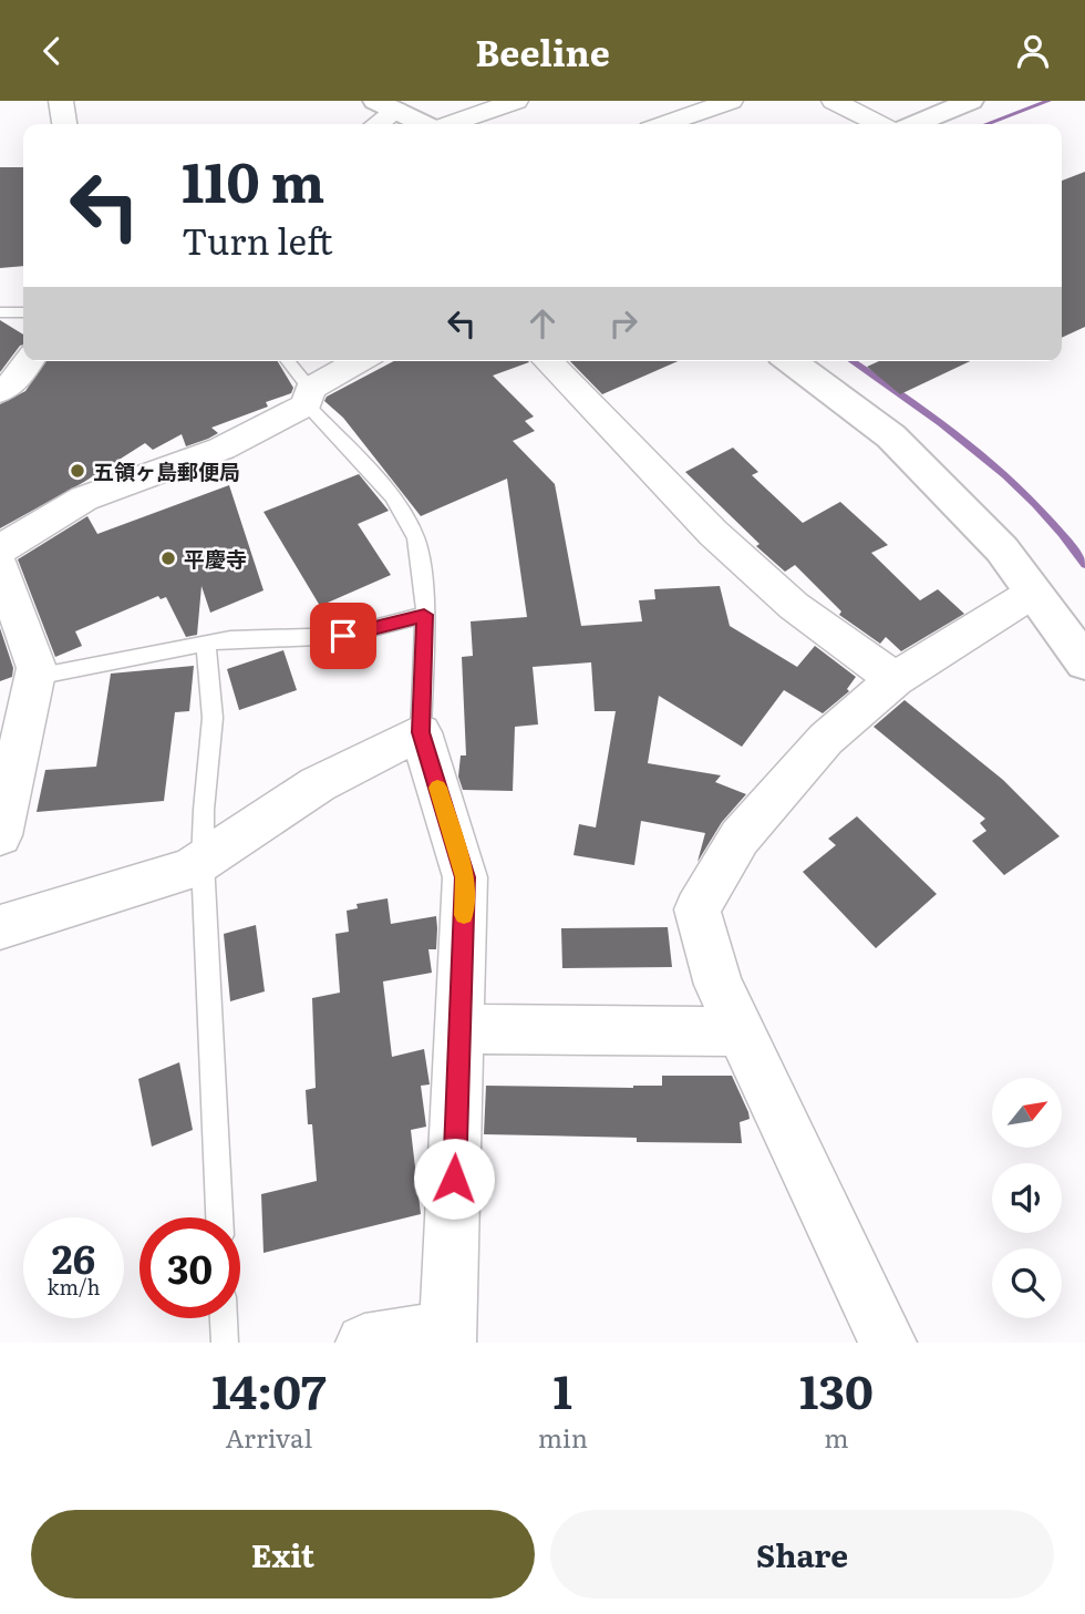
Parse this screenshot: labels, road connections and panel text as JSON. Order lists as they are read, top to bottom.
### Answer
{
  "places": ["五領ヶ島郵便局", "平慶寺"],
  "north": "top right",
  "page": {
    "header": "Beeline",
    "turn": ["110 m", "Turn left"],
    "speed": "26 km/h",
    "limit": "30",
    "eta": [
      "14:07",
      "Arrival",
      "1",
      "min",
      "130",
      "m"
    ],
    "buttons": ["Exit", "Share"]
  }
}
